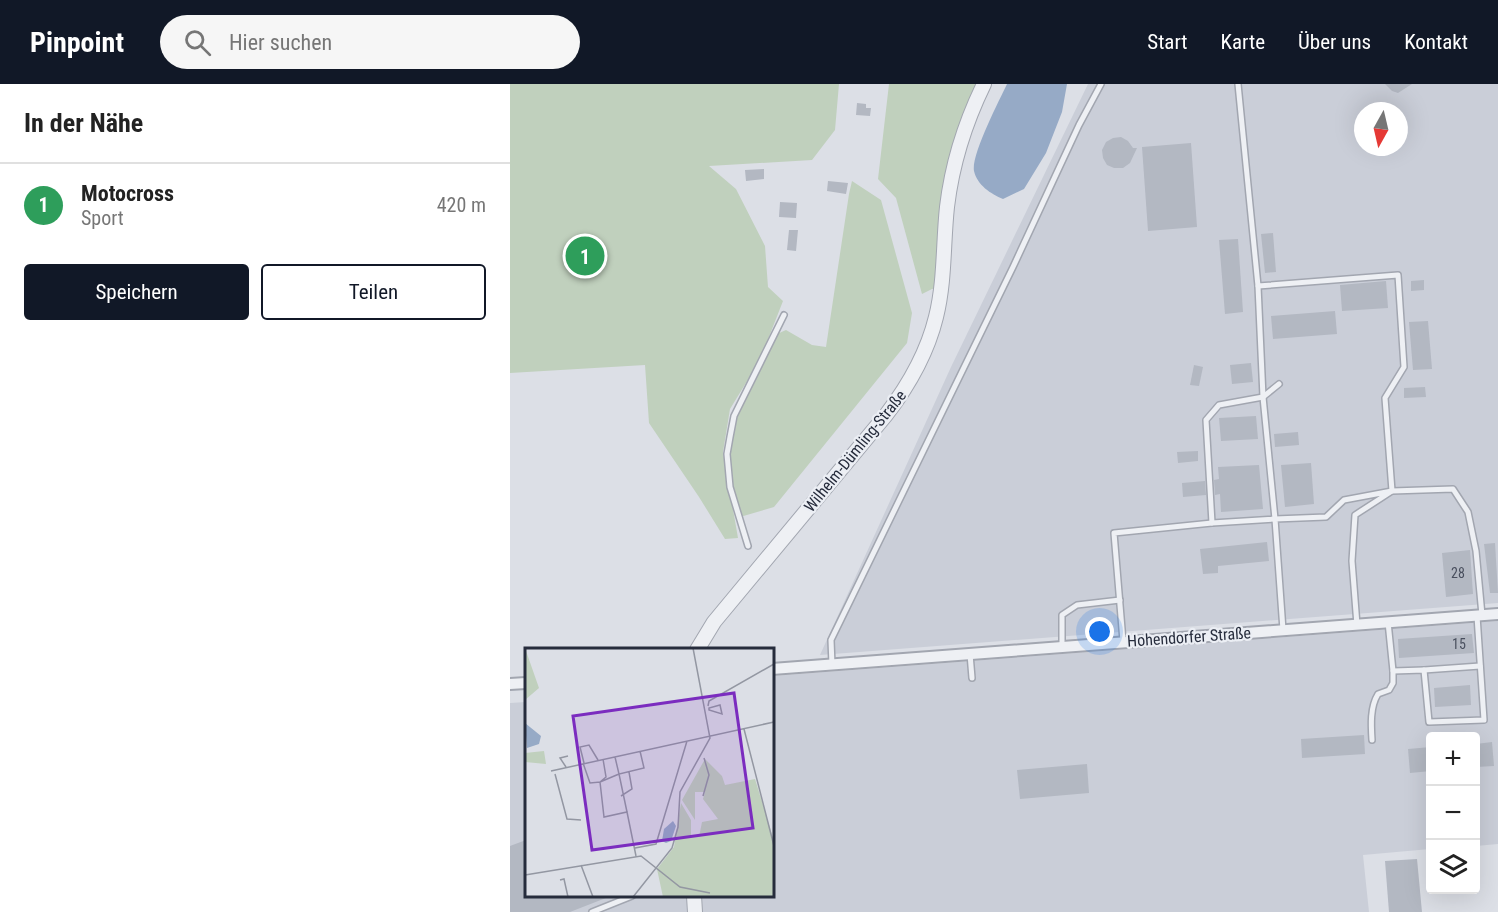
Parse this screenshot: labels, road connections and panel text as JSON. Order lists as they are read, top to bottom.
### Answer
{
  "streets": {
    "street": ["Wilhelm-Dümling-Straße", "Hohendorfer Straße"]
  },
  "house_numbers": ["28", "15"],
  "north": "bottom",
  "page": {
    "header": "Pinpoint",
    "search": "Hier suchen",
    "nav": [
      "Start",
      "Karte",
      "Über uns",
      "Kontakt"
    ],
    "heading": "In der Nähe",
    "list": [
      {
        "mark": "1",
        "name": "Motocross",
        "note": "Sport",
        "value": "420 m"
      }
    ],
    "pins": "1",
    "buttons": ["Speichern", "Teilen"],
    "map_buttons": ["+", "−"]
  }
}
